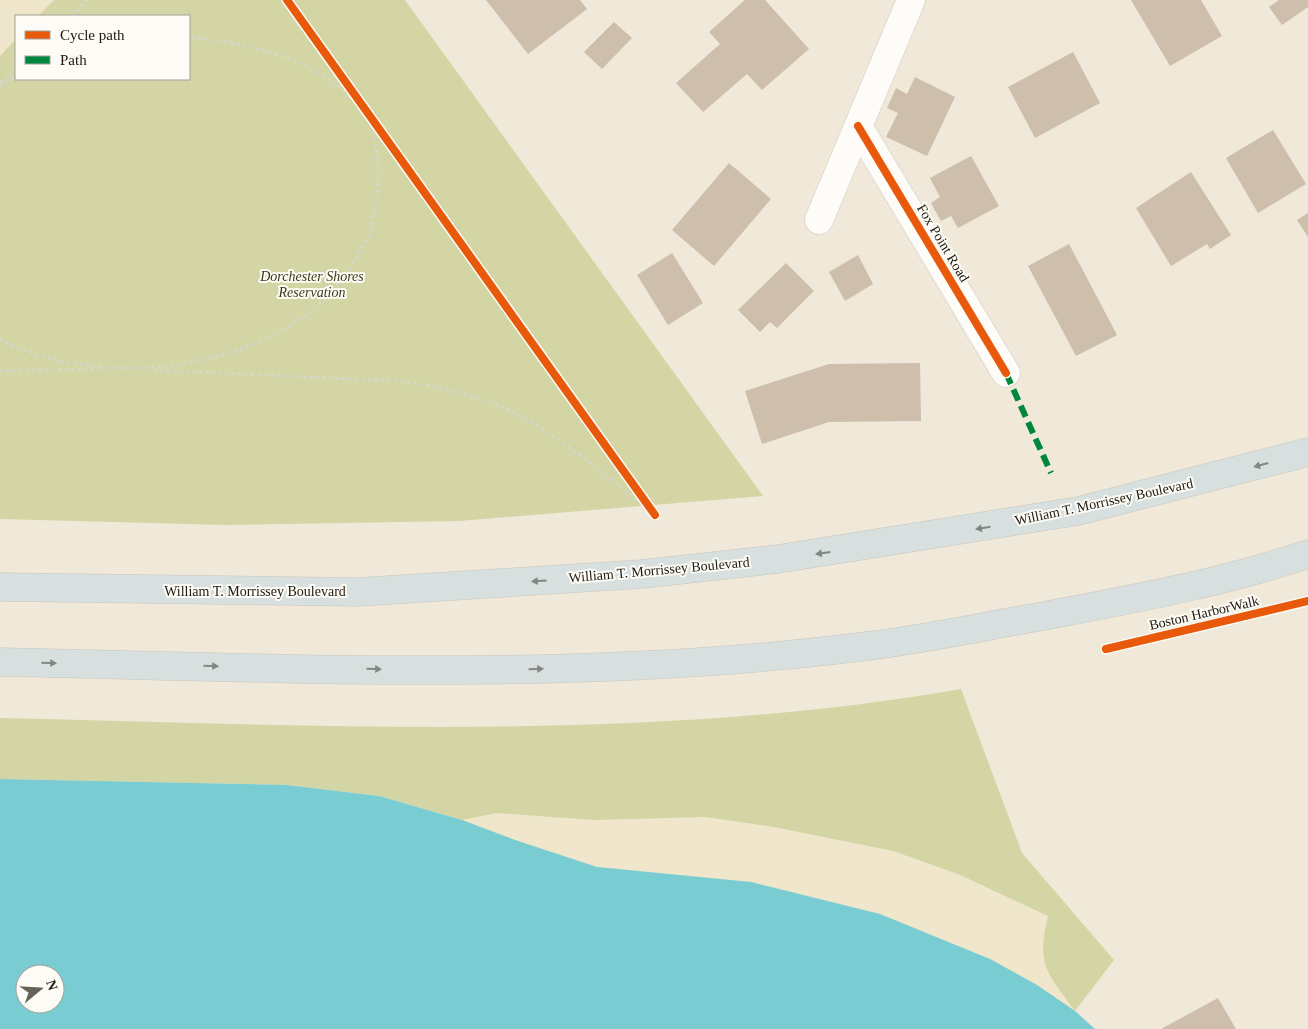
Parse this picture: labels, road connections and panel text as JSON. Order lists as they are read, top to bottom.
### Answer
{
  "streets": {
    "main road": ["William T. Morrissey Boulevard"],
    "street": ["Fox Point Road"],
    "cycle path": ["Boston HarborWalk"]
  },
  "parks": ["Dorchester Shores Reservation"],
  "legend": ["Cycle path", "Path"],
  "north": "right"
}
